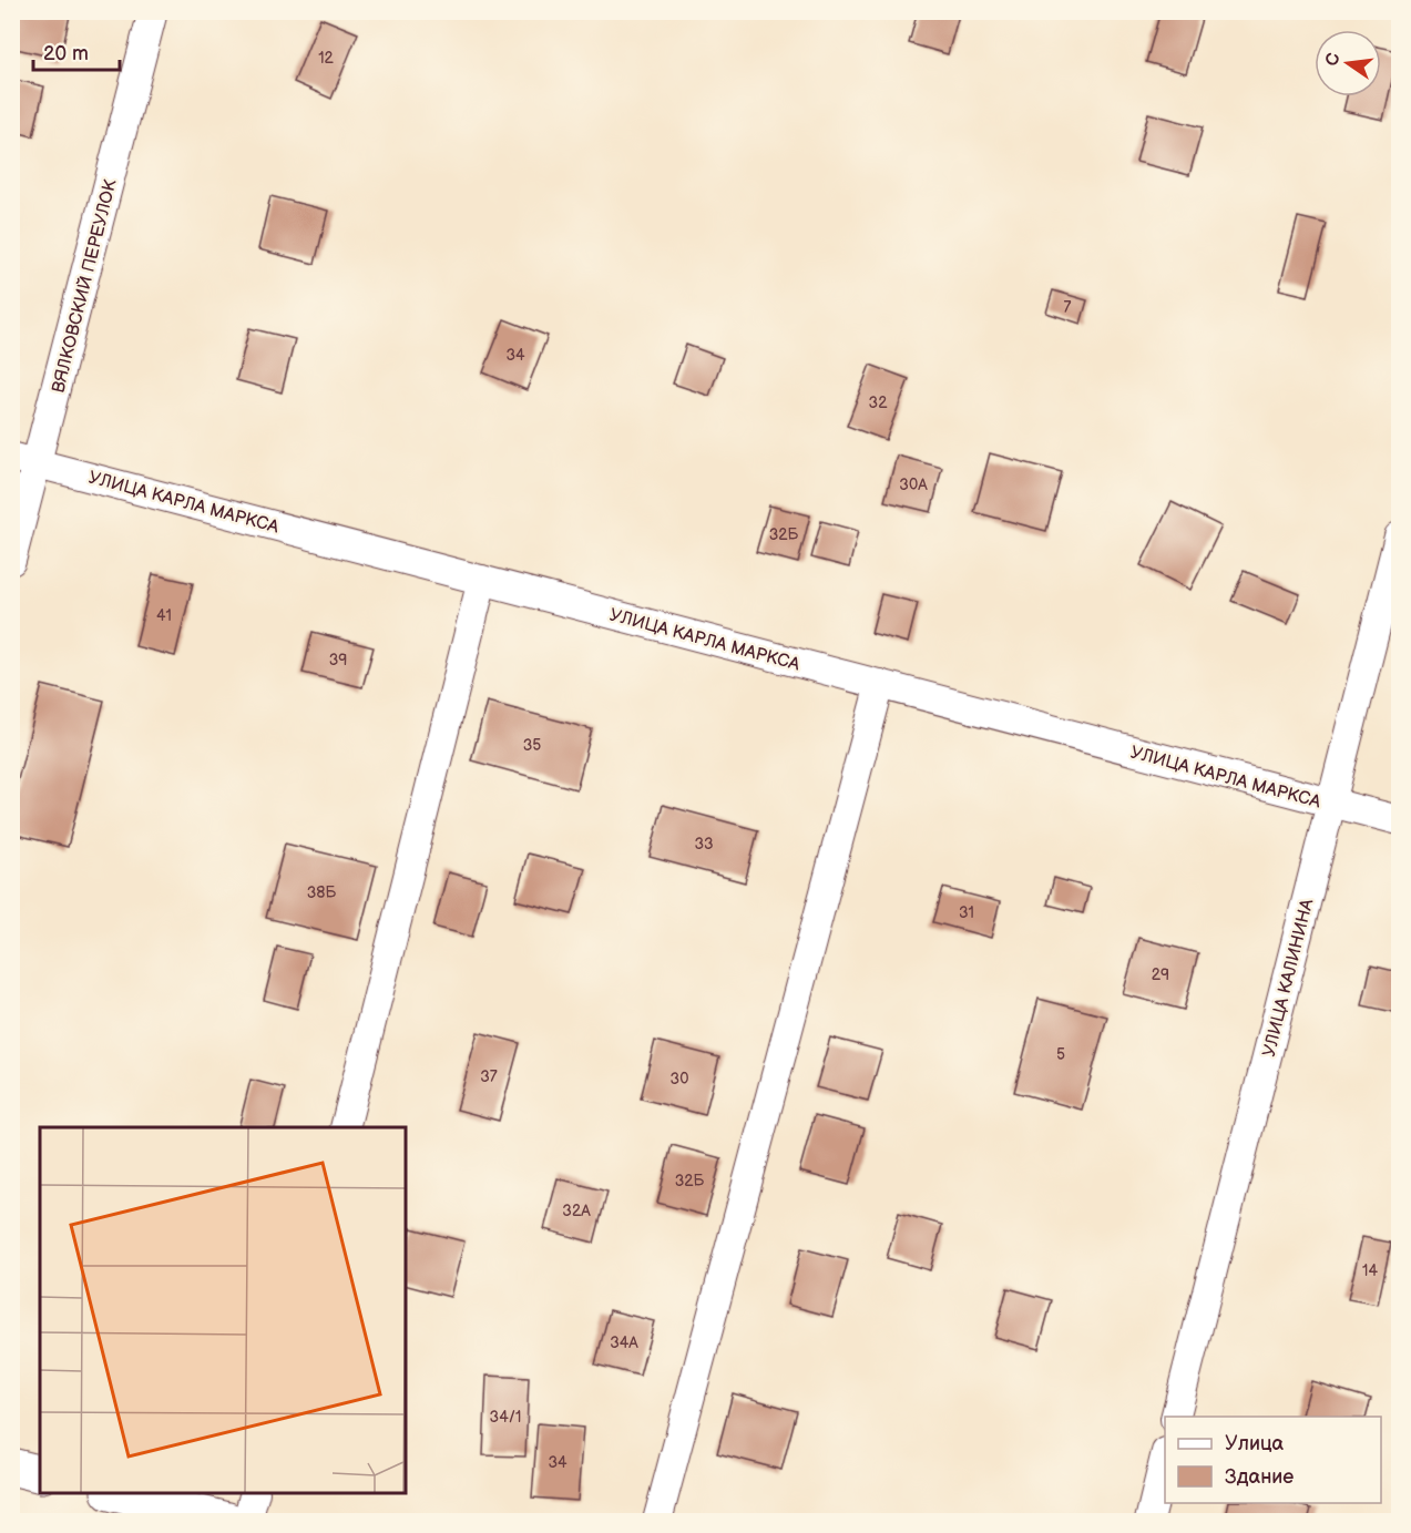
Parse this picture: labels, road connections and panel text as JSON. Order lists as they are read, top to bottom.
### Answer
{
  "streets": {
    "street": ["ВЯЛКОВСКИЙ ПЕРЕУЛОК", "УЛИЦА КАРЛА МАРКСА", "УЛИЦА КАЛИНИНА"]
  },
  "crossings": [
    ["ВЯЛКОВСКИЙ ПЕРЕУЛОК", "УЛИЦА КАРЛА МАРКСА"],
    ["УЛИЦА КАРЛА МАРКСА", "УЛИЦА КАЛИНИНА"]
  ],
  "house_numbers": [
    "12",
    "7",
    "34",
    "32",
    "30А",
    "32Б",
    "41",
    "39",
    "35",
    "33",
    "38Б",
    "31",
    "29",
    "5",
    "37",
    "30",
    "32Б",
    "32А",
    "14",
    "34А",
    "34/1",
    "34"
  ],
  "legend": ["Улица", "Здание"],
  "scale_bar": "20 m",
  "north": "left"
}
